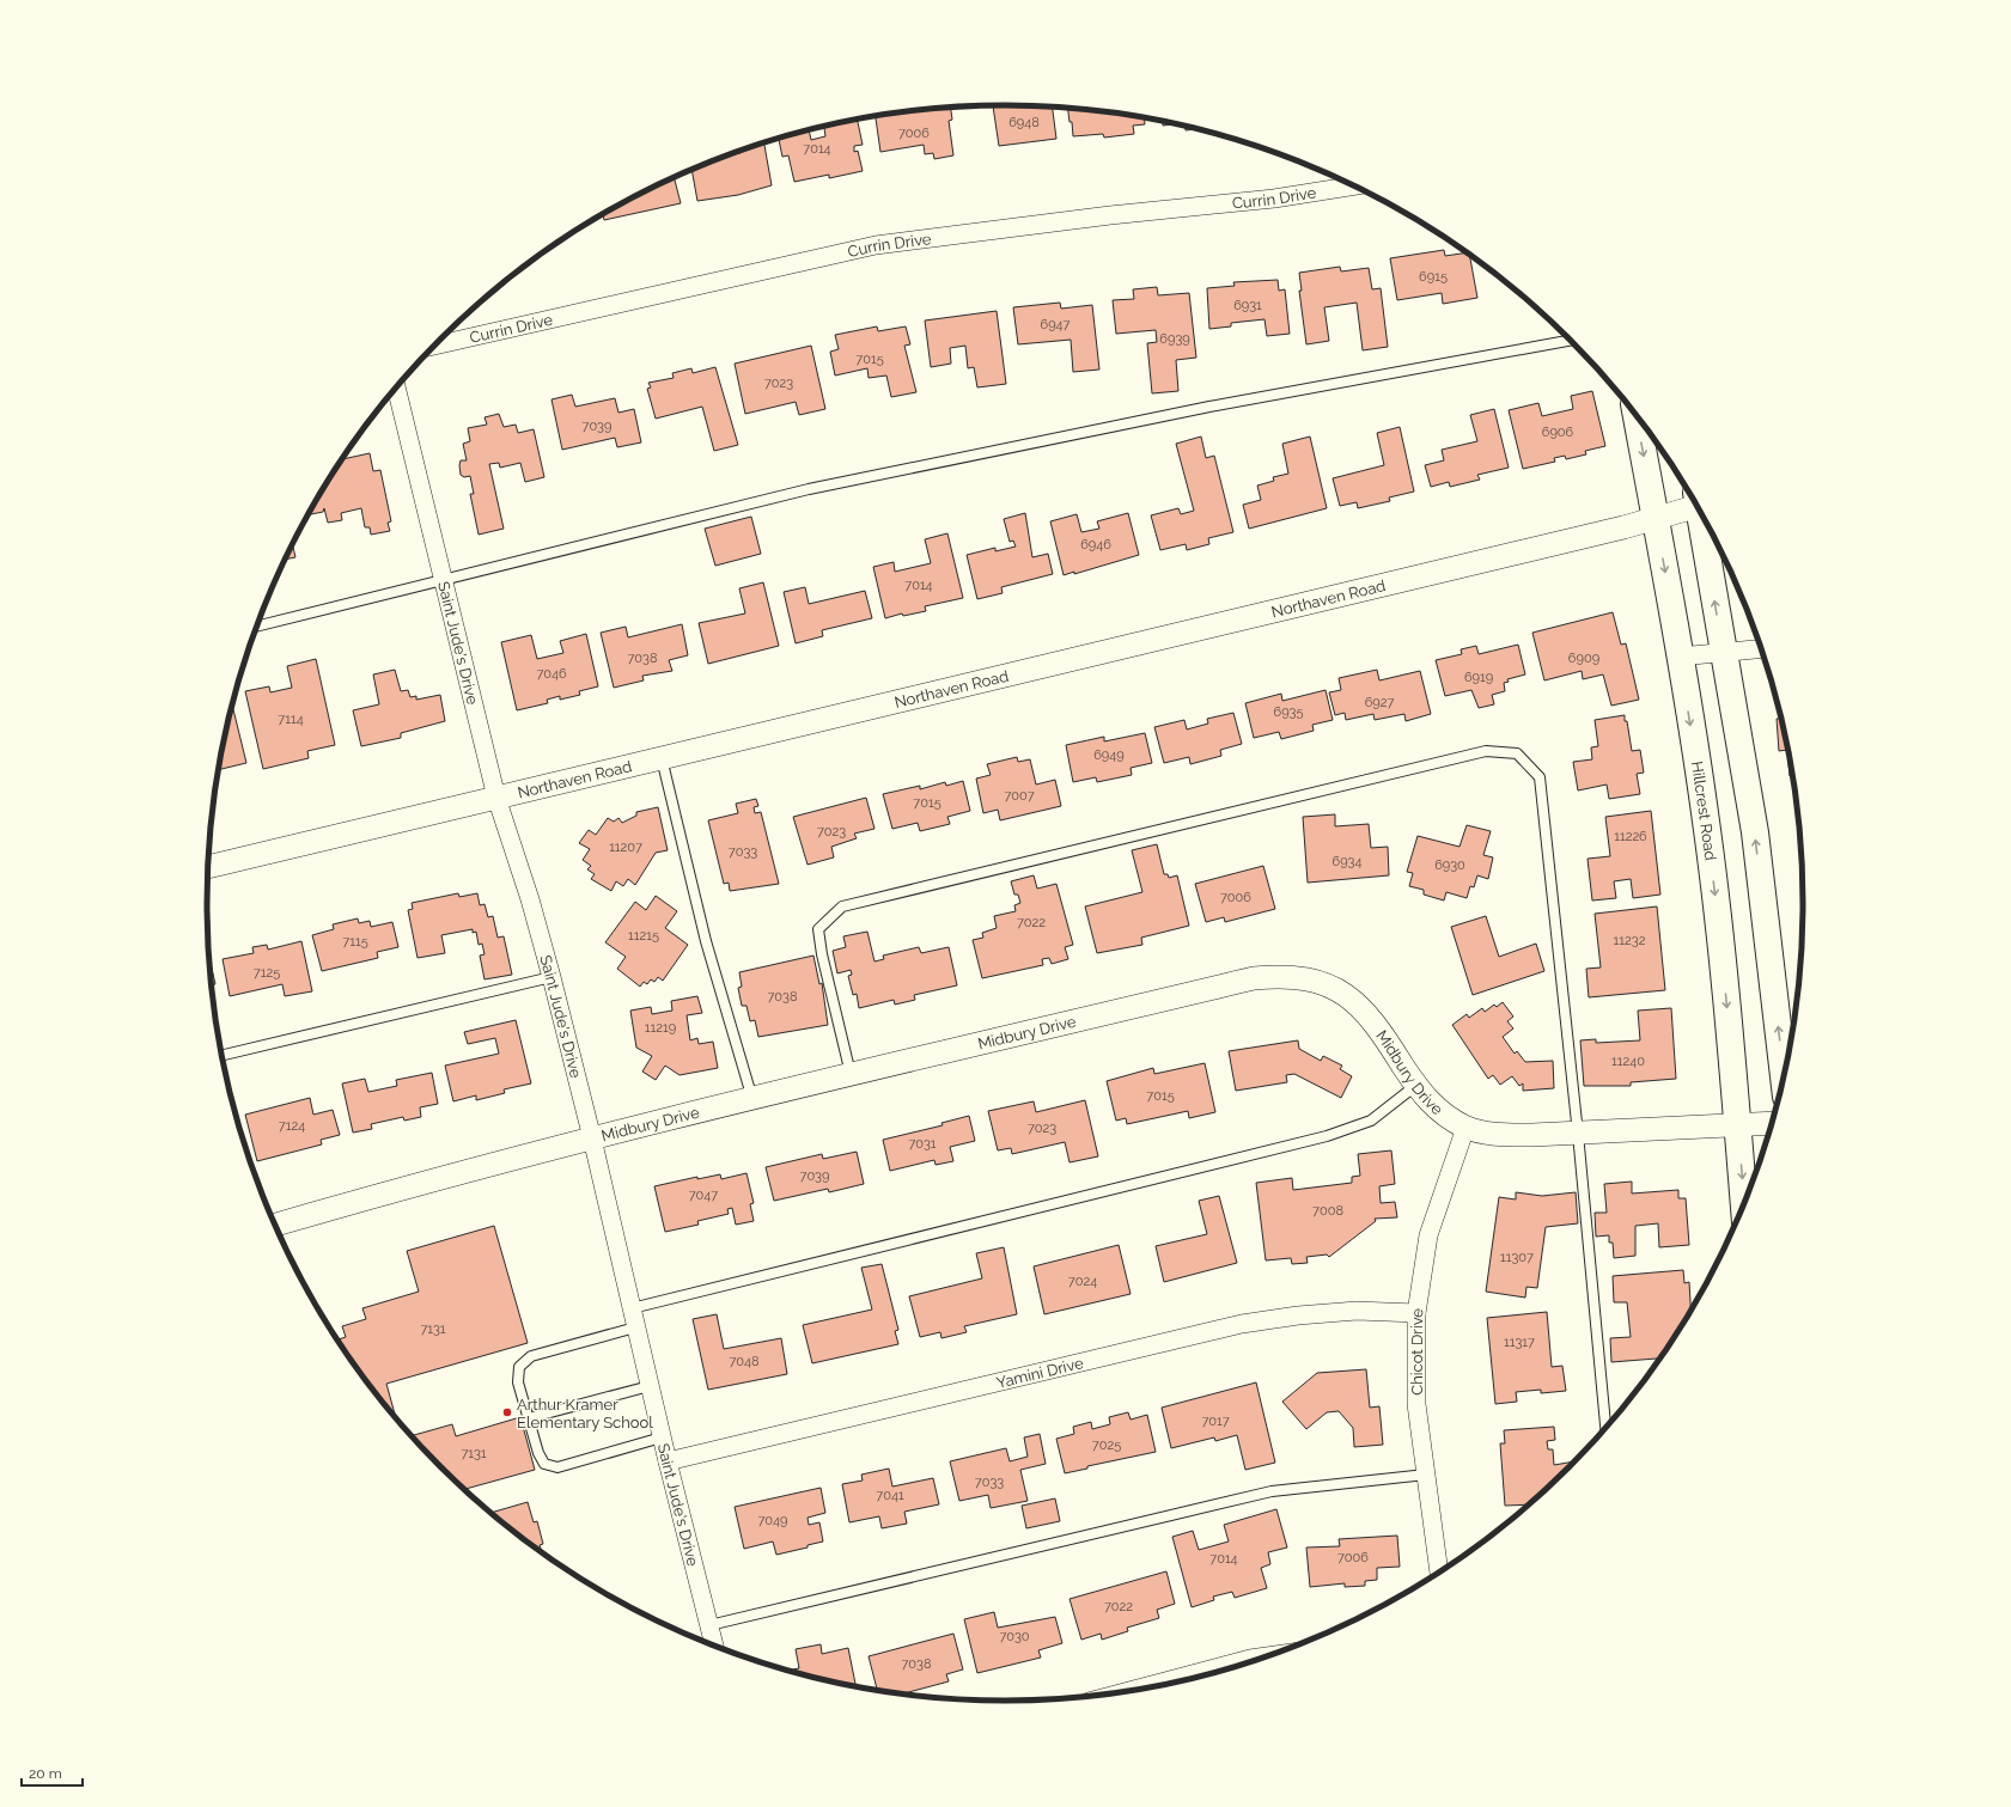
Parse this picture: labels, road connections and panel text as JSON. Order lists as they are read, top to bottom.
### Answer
{
  "streets": {
    "main road": ["Hillcrest Road"],
    "street": [
      "Currin Drive",
      "Northaven Road",
      "Saint Jude's Drive",
      "Midbury Drive",
      "Chicot Drive",
      "Yamini Drive"
    ]
  },
  "crossings": [
    ["Northaven Road", "Saint Jude's Drive"],
    ["Northaven Road", "Hillcrest Road"],
    ["Saint Jude's Drive", "Midbury Drive"],
    ["Saint Jude's Drive", "Yamini Drive"],
    ["Hillcrest Road", "Midbury Drive"],
    ["Midbury Drive", "Chicot Drive"],
    ["Chicot Drive", "Yamini Drive"]
  ],
  "places": ["Arthur Kramer Elementary School"],
  "house_numbers": [
    "6948",
    "7006",
    "7014",
    "6915",
    "6931",
    "6947",
    "6939",
    "7015",
    "7023",
    "7039",
    "6906",
    "6946",
    "7014",
    "7038",
    "6909",
    "7046",
    "6919",
    "6927",
    "6935",
    "7114",
    "6949",
    "7007",
    "7015",
    "7023",
    "11226",
    "11207",
    "7033",
    "6934",
    "6930",
    "7006",
    "7022",
    "11215",
    "11232",
    "7115",
    "7125",
    "7038",
    "11219",
    "11240",
    "7015",
    "7124",
    "7023",
    "7031",
    "7039",
    "7047",
    "7008",
    "11307",
    "7024",
    "7131",
    "11317",
    "7048",
    "7017",
    "7025",
    "7131",
    "7033",
    "7041",
    "7049",
    "7006",
    "7014",
    "7022",
    "7030",
    "7038"
  ],
  "scale_bar": "20 m"
}
